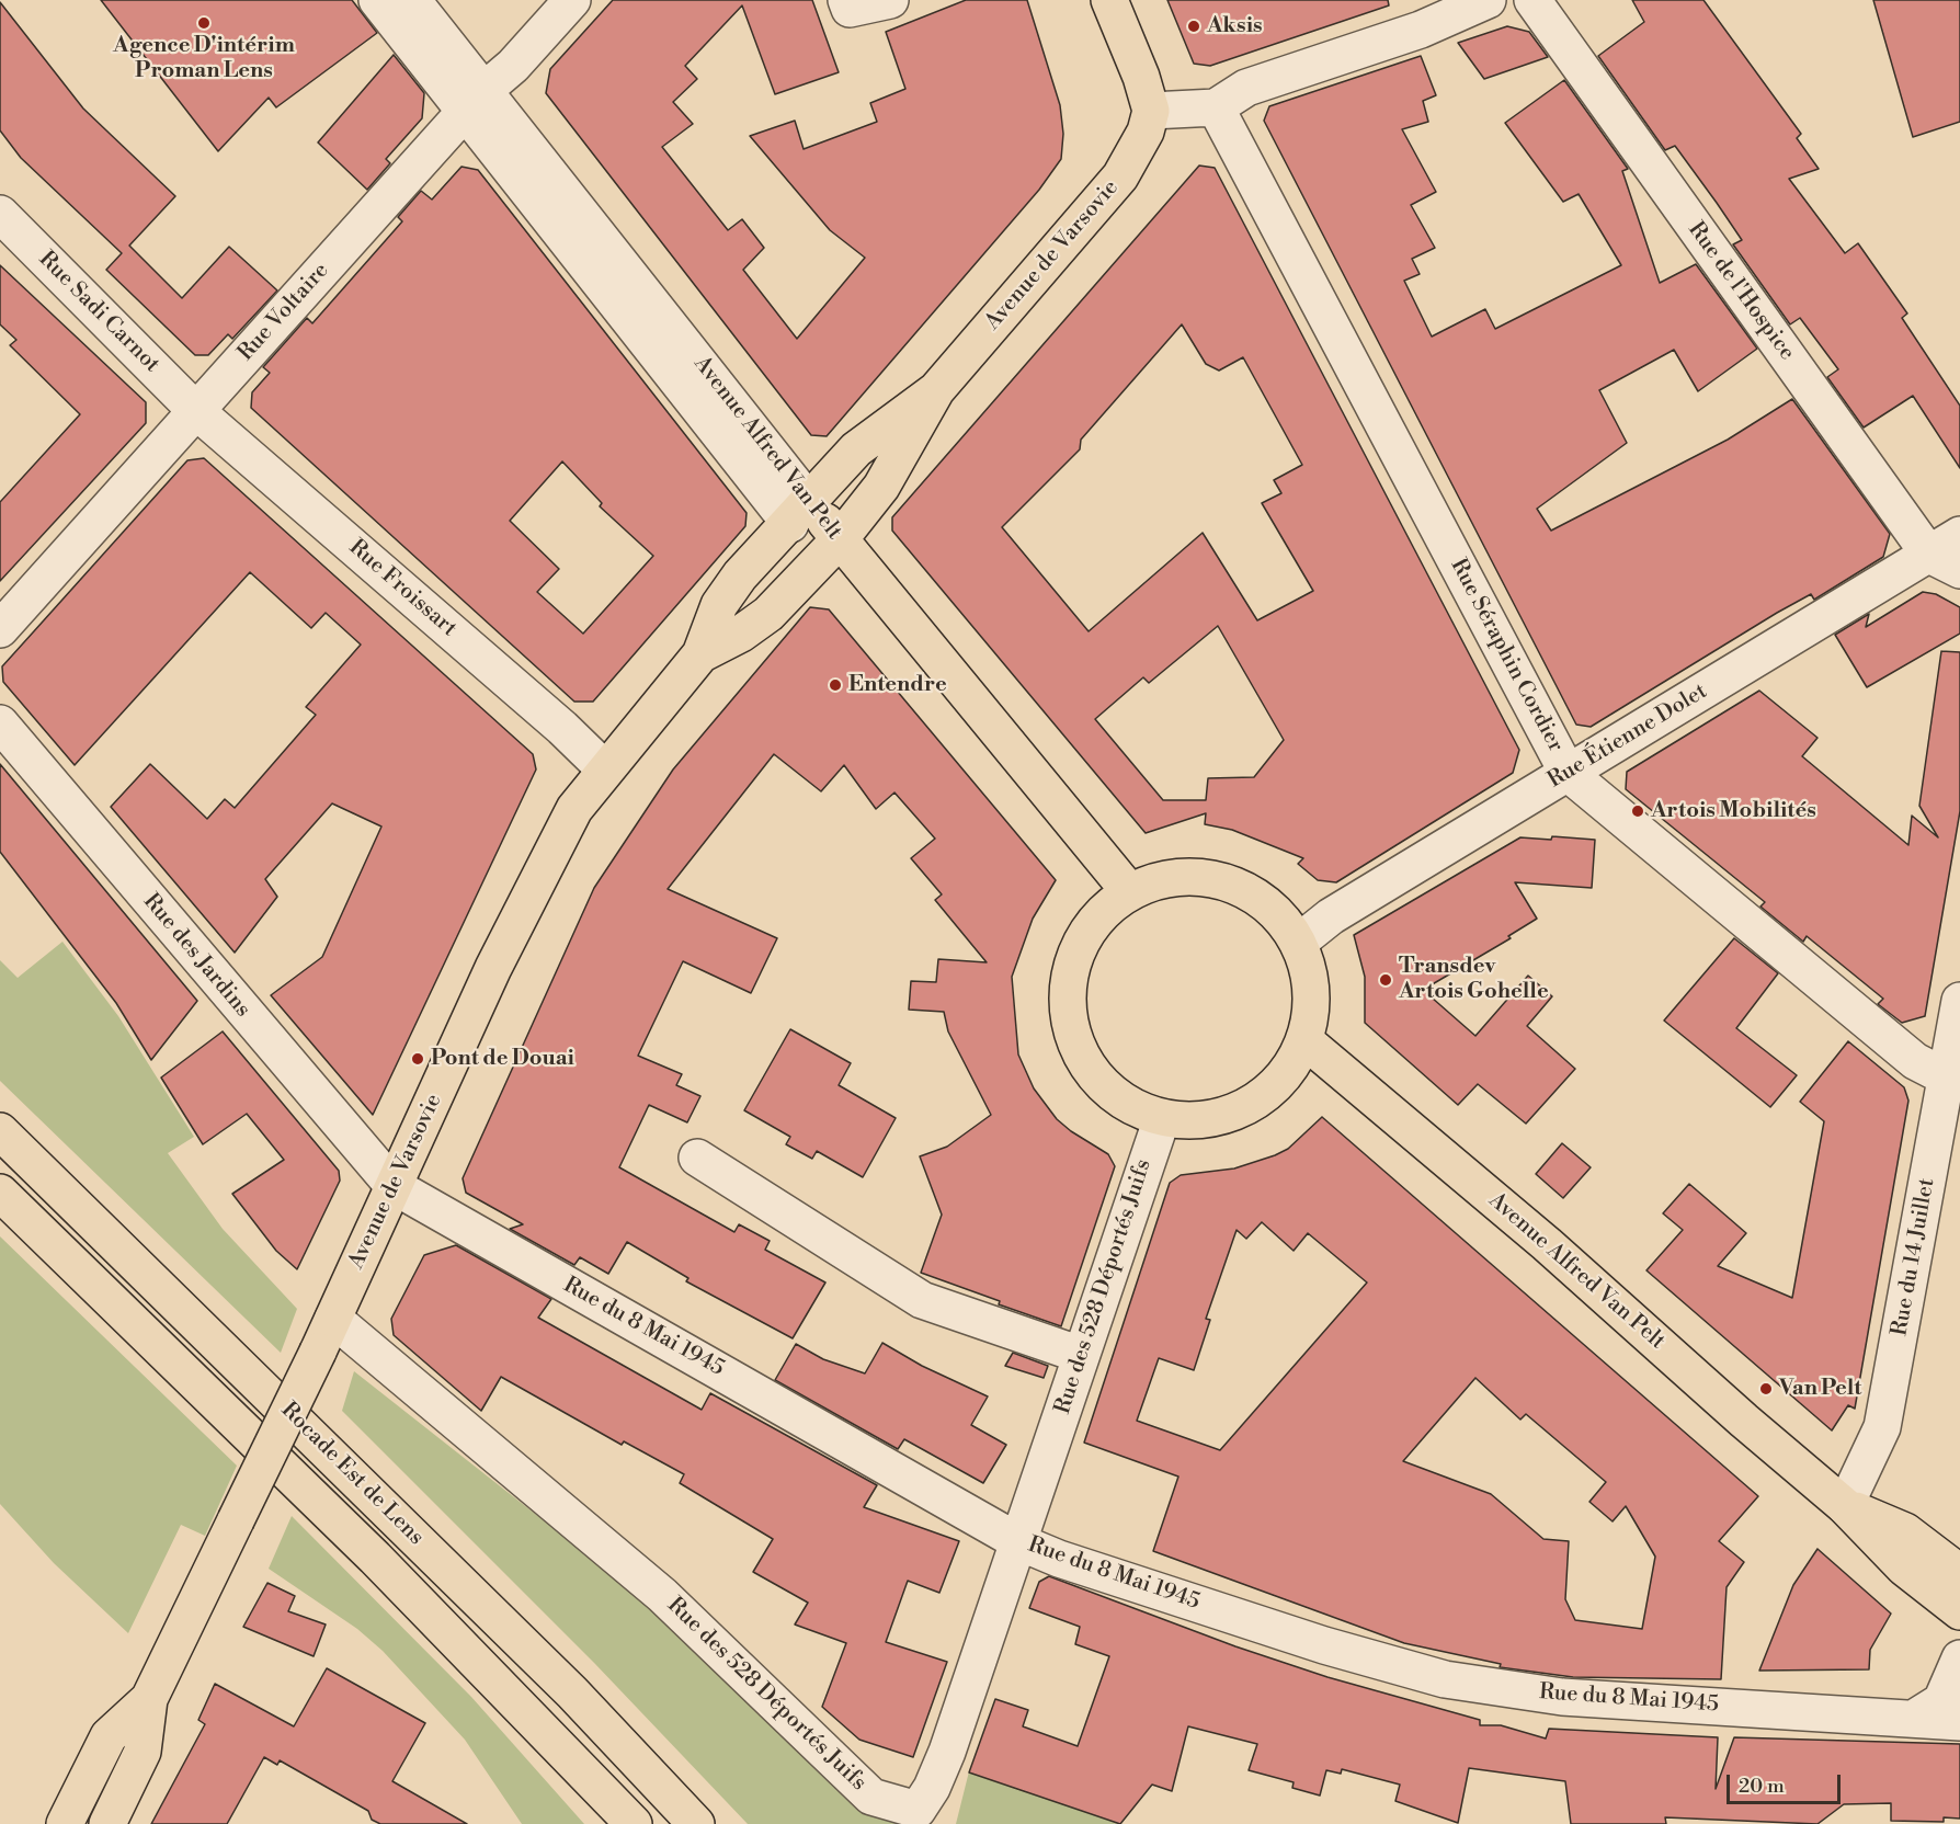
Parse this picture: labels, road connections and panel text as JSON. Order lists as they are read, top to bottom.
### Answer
{
  "streets": {
    "main road": ["Avenue de Varsovie", "Avenue Alfred Van Pelt", "Rocade Est de Lens"],
    "street": [
      "Rue de l'Hospice",
      "Rue Sadi Carnot",
      "Rue Voltaire",
      "Rue Froissart",
      "Rue Séraphin Cordier",
      "Rue Étienne Dolet",
      "Rue des Jardins",
      "Rue du 14 Juillet",
      "Rue des 528 Déportés Juifs",
      "Rue du 8 Mai 1945"
    ]
  },
  "crossings": [
    ["Avenue de Varsovie", "Avenue Alfred Van Pelt"],
    ["Avenue de Varsovie", "Rue Froissart"],
    ["Avenue de Varsovie", "Rue des Jardins"],
    ["Avenue de Varsovie", "Rue des 528 Déportés Juifs"],
    ["Avenue de Varsovie", "Rue du 8 Mai 1945"],
    ["Rue de l'Hospice", "Rue Étienne Dolet"],
    ["Rue Sadi Carnot", "Rue Voltaire"],
    ["Rue Sadi Carnot", "Rue Froissart"],
    ["Rue Voltaire", "Rue Froissart"],
    ["Avenue Alfred Van Pelt", "Rue du 14 Juillet"],
    ["Rue Séraphin Cordier", "Rue Étienne Dolet"],
    ["Rue Séraphin Cordier", "Rue du 14 Juillet"],
    ["Rue des Jardins", "Rue du 8 Mai 1945"],
    ["Rue des 528 Déportés Juifs", "Rue du 8 Mai 1945"]
  ],
  "places": [
    "Agence D'intérim Proman Lens",
    "Aksis",
    "Entendre",
    "Artois Mobilités",
    "Transdev Artois Gohelle",
    "Pont de Douai",
    "Van Pelt"
  ],
  "scale_bar": "20 m"
}
